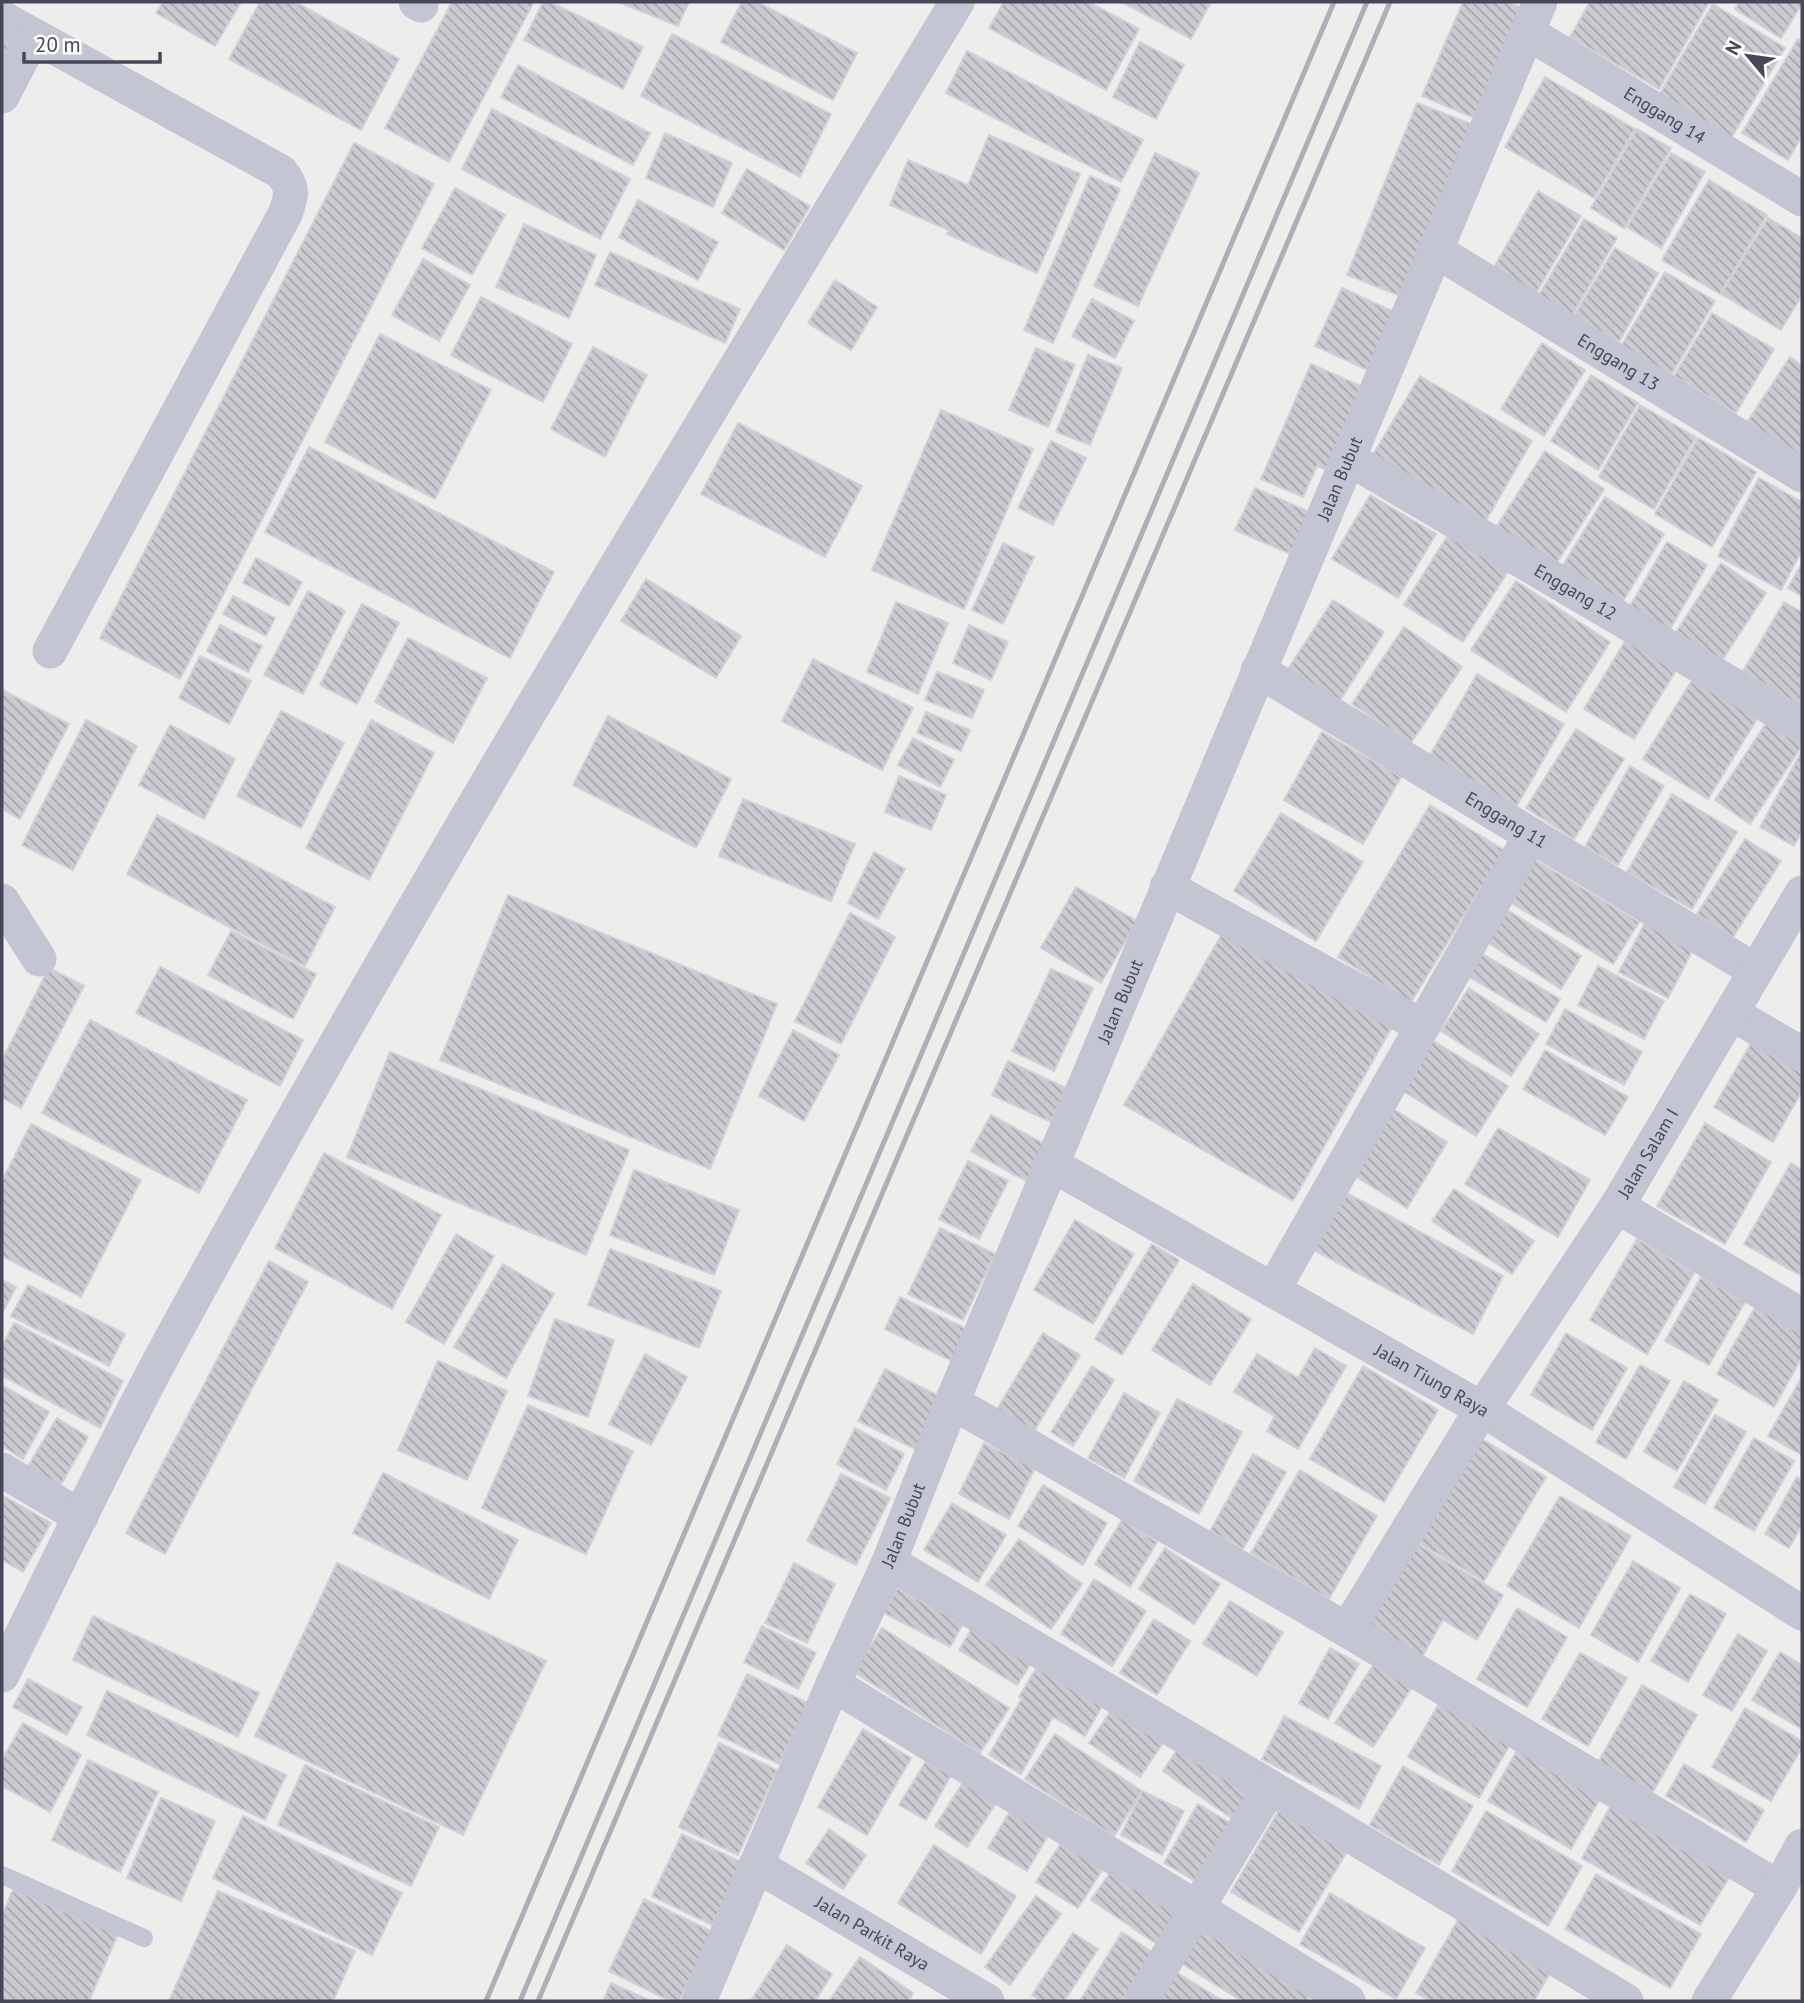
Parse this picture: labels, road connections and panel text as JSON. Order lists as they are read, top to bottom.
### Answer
{
  "streets": {
    "street": [
      "Enggang 14",
      "Enggang 13",
      "Jalan Bubut",
      "Enggang 12",
      "Enggang 11",
      "Jalan Salam I",
      "Jalan Tiung Raya",
      "Jalan Parkit Raya"
    ]
  },
  "crossings": [
    ["Enggang 14", "Jalan Bubut"],
    ["Enggang 13", "Jalan Bubut"],
    ["Jalan Bubut", "Enggang 12"],
    ["Jalan Bubut", "Enggang 11"],
    ["Jalan Bubut", "Jalan Tiung Raya"],
    ["Jalan Bubut", "Jalan Parkit Raya"],
    ["Enggang 11", "Jalan Salam I"],
    ["Jalan Salam I", "Jalan Tiung Raya"]
  ],
  "scale_bar": "20 m",
  "north": "top left"
}
